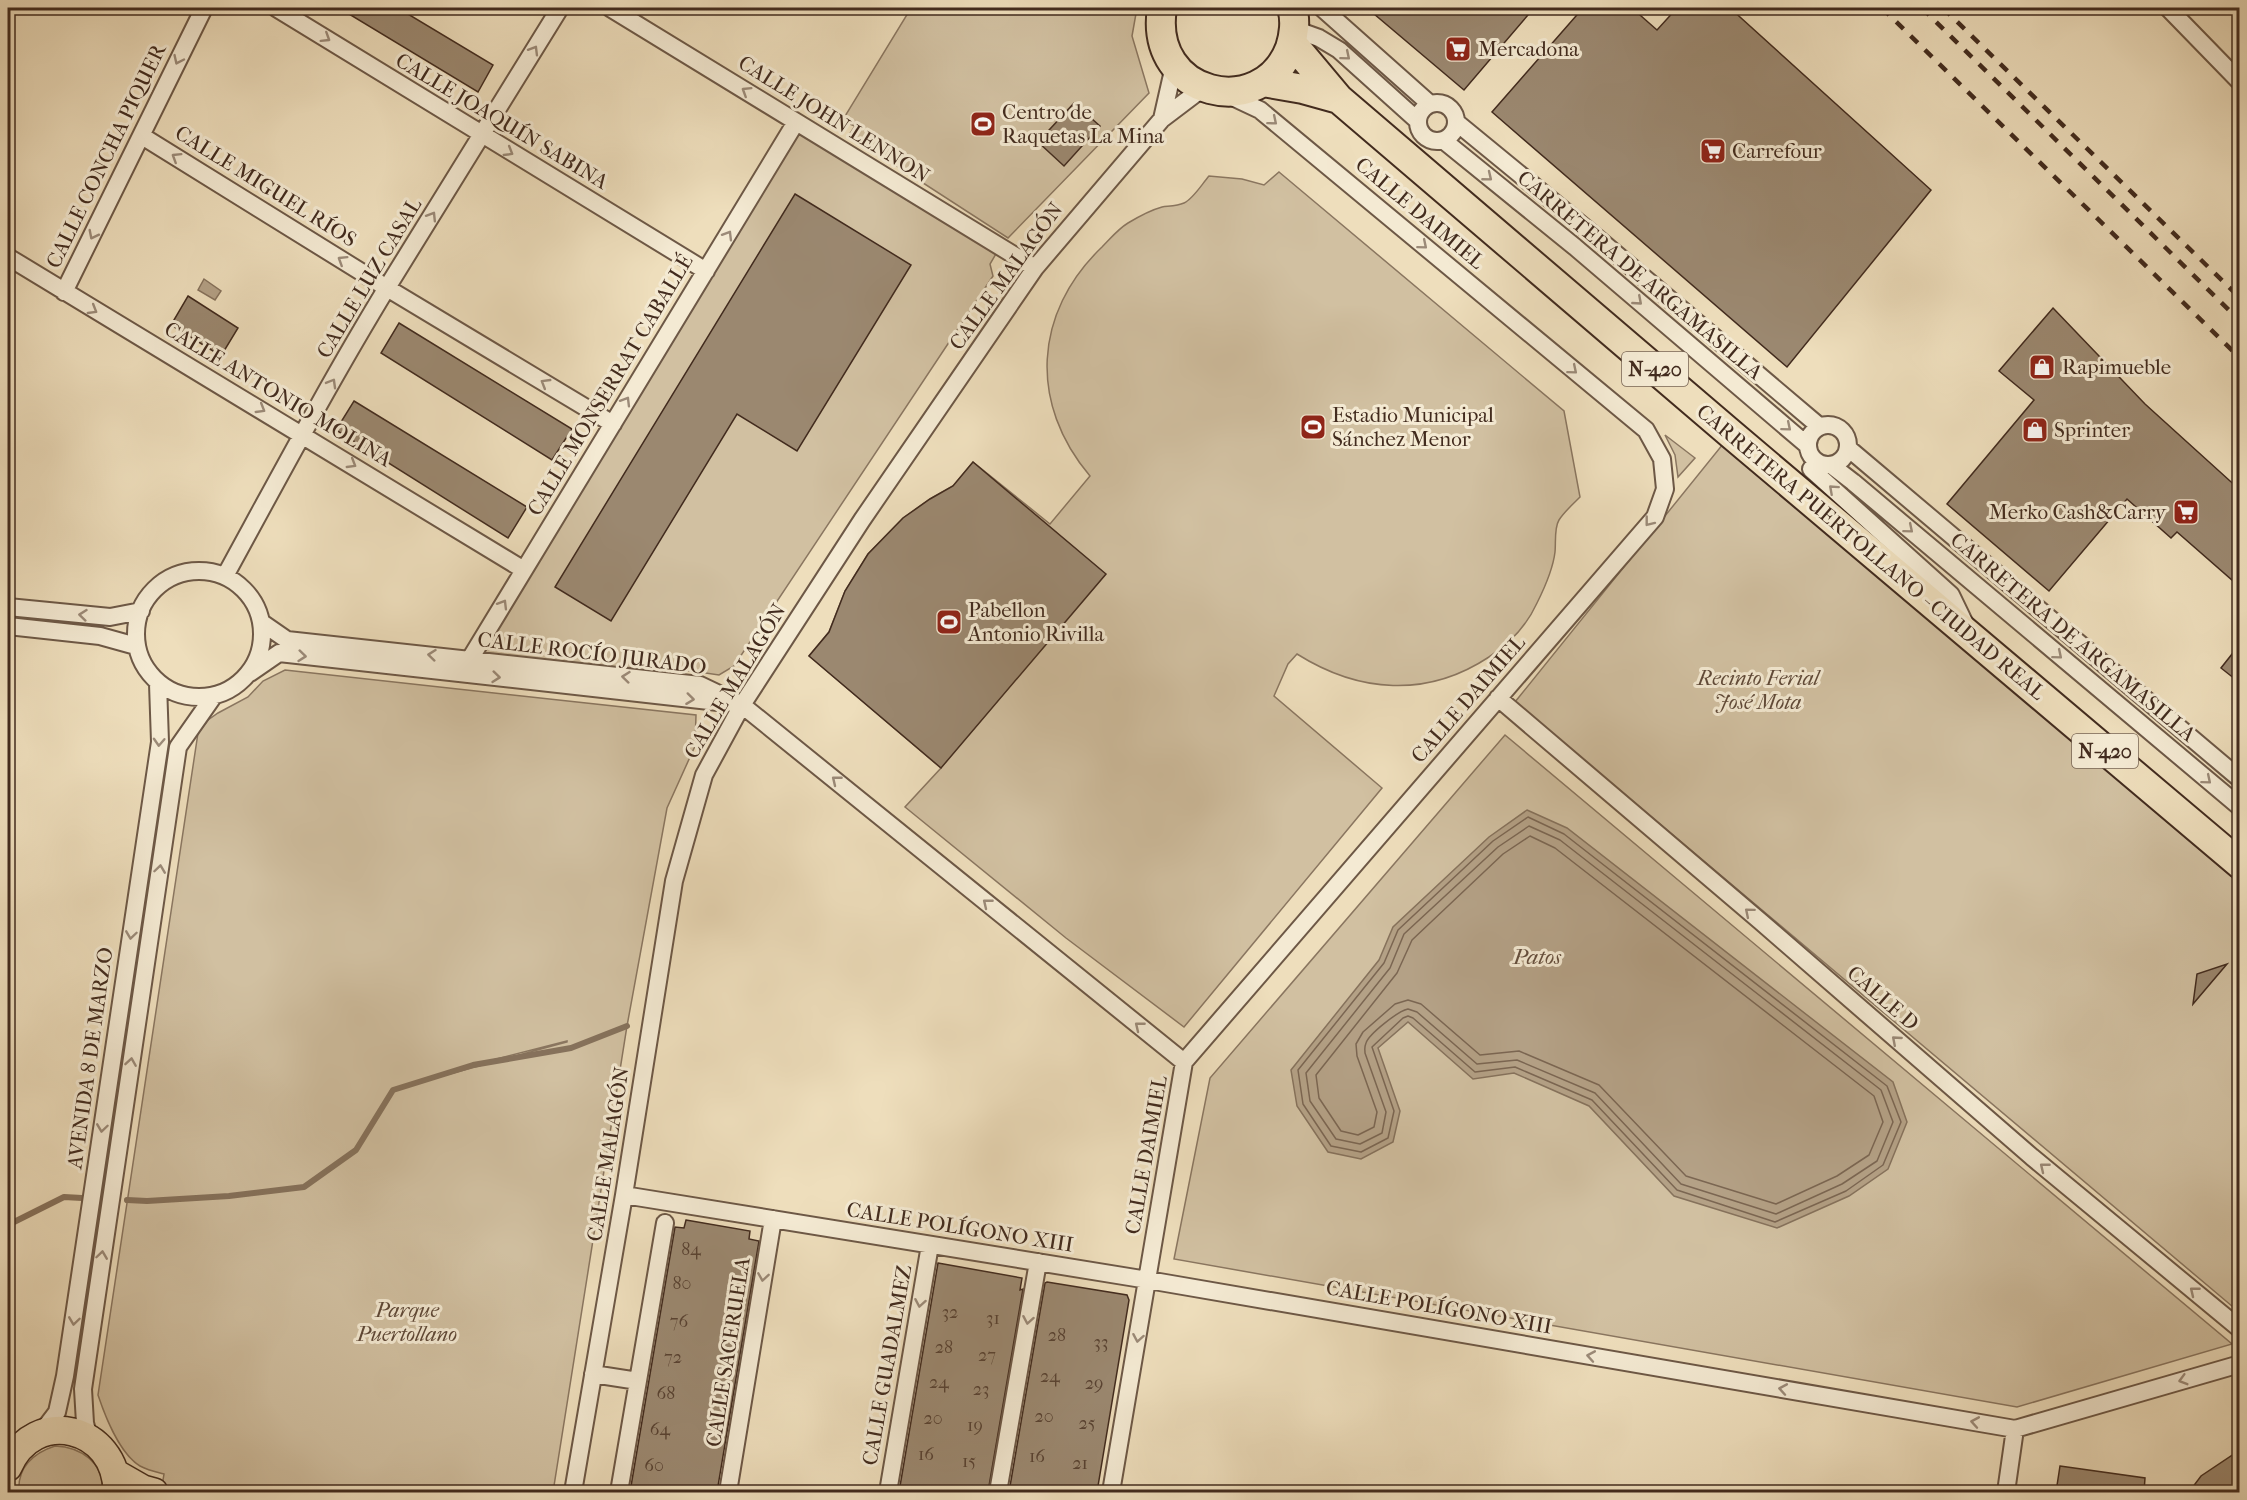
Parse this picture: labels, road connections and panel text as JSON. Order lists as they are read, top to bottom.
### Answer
{
  "streets": {
    "highway": ["N-420", "CARRETERA PUERTOLLANO - CIUDAD REAL"],
    "street": [
      "CALLE JOHN LENNON",
      "CALLE JOAQUÍN SABINA",
      "CALLE CONCHA PIQUER",
      "CALLE MIGUEL RÍOS",
      "CALLE DAIMIEL",
      "CARRETERA DE ARGAMASILLA",
      "CALLE MALAGÓN",
      "CALLE LUZ CASAL",
      "CALLE MONSERRAT CABALLÉ",
      "CALLE ANTONIO MOLINA",
      "CALLE ROCÍO JURADO",
      "CALLE D",
      "AVENIDA 8 DE MARZO",
      "CALLE POLÍGONO XIII",
      "CALLE SACERUELA",
      "CALLE GUADALMEZ"
    ]
  },
  "crossings": [
    ["CALLE JOHN LENNON", "CALLE MALAGÓN"],
    ["CALLE JOHN LENNON", "CALLE MONSERRAT CABALLÉ"],
    ["CALLE JOAQUÍN SABINA", "CALLE LUZ CASAL"],
    ["CALLE JOAQUÍN SABINA", "CALLE MONSERRAT CABALLÉ"],
    ["CALLE CONCHA PIQUER", "CALLE MIGUEL RÍOS"],
    ["CALLE CONCHA PIQUER", "CALLE ANTONIO MOLINA"],
    ["CALLE MIGUEL RÍOS", "CALLE LUZ CASAL"],
    ["CALLE MIGUEL RÍOS", "CALLE MONSERRAT CABALLÉ"],
    ["CALLE DAIMIEL", "CALLE MALAGÓN"],
    ["CALLE DAIMIEL", "N-420"],
    ["CALLE DAIMIEL", "CALLE D"],
    ["CALLE DAIMIEL", "CALLE POLÍGONO XIII"],
    ["CARRETERA DE ARGAMASILLA", "CARRETERA PUERTOLLANO - CIUDAD REAL"],
    ["CALLE MALAGÓN", "N-420"],
    ["CALLE MALAGÓN", "CALLE ROCÍO JURADO"],
    ["CALLE MALAGÓN", "CALLE POLÍGONO XIII"],
    ["CALLE LUZ CASAL", "CALLE ANTONIO MOLINA"],
    ["CALLE LUZ CASAL", "CALLE ROCÍO JURADO"],
    ["CALLE LUZ CASAL", "AVENIDA 8 DE MARZO"],
    ["N-420", "CARRETERA PUERTOLLANO - CIUDAD REAL"],
    ["CALLE MONSERRAT CABALLÉ", "CALLE ANTONIO MOLINA"],
    ["CALLE MONSERRAT CABALLÉ", "CALLE ROCÍO JURADO"],
    ["CALLE ROCÍO JURADO", "AVENIDA 8 DE MARZO"],
    ["CALLE POLÍGONO XIII", "CALLE SACERUELA"],
    ["CALLE POLÍGONO XIII", "CALLE GUADALMEZ"]
  ],
  "one_way": [
    "CALLE JOHN LENNON",
    "CALLE JOAQUÍN SABINA",
    "CALLE CONCHA PIQUER",
    "CALLE MIGUEL RÍOS",
    "CALLE LUZ CASAL",
    "CALLE MONSERRAT CABALLÉ",
    "CALLE ANTONIO MOLINA",
    "CALLE D",
    "CALLE POLÍGONO XIII"
  ],
  "water": ["Patos"],
  "parks": ["Recinto Ferial José Mota", "Parque Puertollano"],
  "places": {
    "supermarket": ["Mercadona", "Carrefour", "Merko Cash&Carry"],
    "sports": ["Centro de Raquetas La Mina", "Estadio Municipal Sánchez Menor", "Pabellon Antonio Rivilla"],
    "shop": ["Rapimueble", "Sprinter"]
  },
  "house_numbers": [
    "84",
    "80",
    "32",
    "31",
    "76",
    "28",
    "33",
    "28",
    "27",
    "72",
    "24",
    "24",
    "29",
    "23",
    "68",
    "20",
    "20",
    "25",
    "19",
    "64",
    "16",
    "16",
    "15",
    "21",
    "60"
  ]
}
